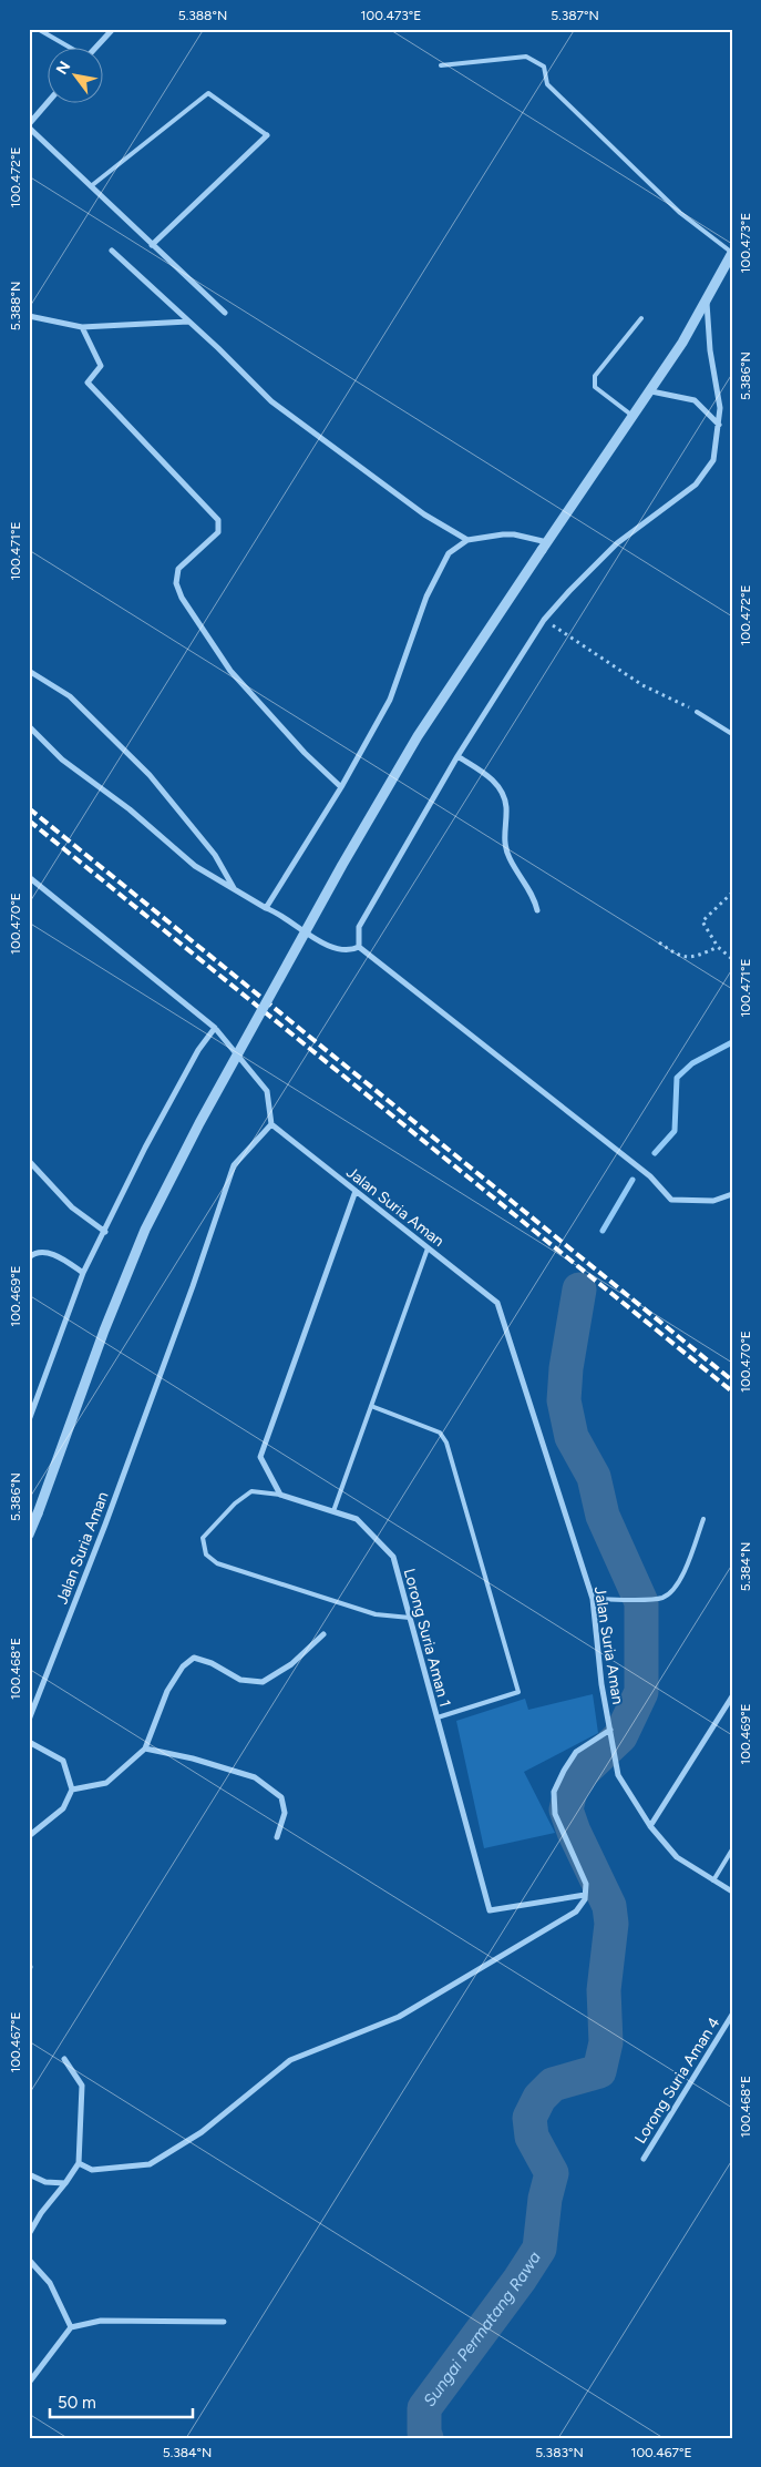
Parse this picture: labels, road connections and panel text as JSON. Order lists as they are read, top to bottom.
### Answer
{
  "streets": {
    "street": ["Jalan Suria Aman", "Lorong Suria Aman 1", "Lorong Suria Aman 4"]
  },
  "water": ["Sungai Permatang Rawa"],
  "scale_bar": "50 m",
  "north": "top left",
  "coordinates": [
    "5.388°N",
    "100.473°E",
    "5.387°N",
    "100.472°E",
    "5.386°N",
    "100.471°E",
    "100.470°E",
    "100.469°E",
    "5.384°N",
    "100.468°E",
    "100.467°E",
    "5.383°N"
  ]
}
